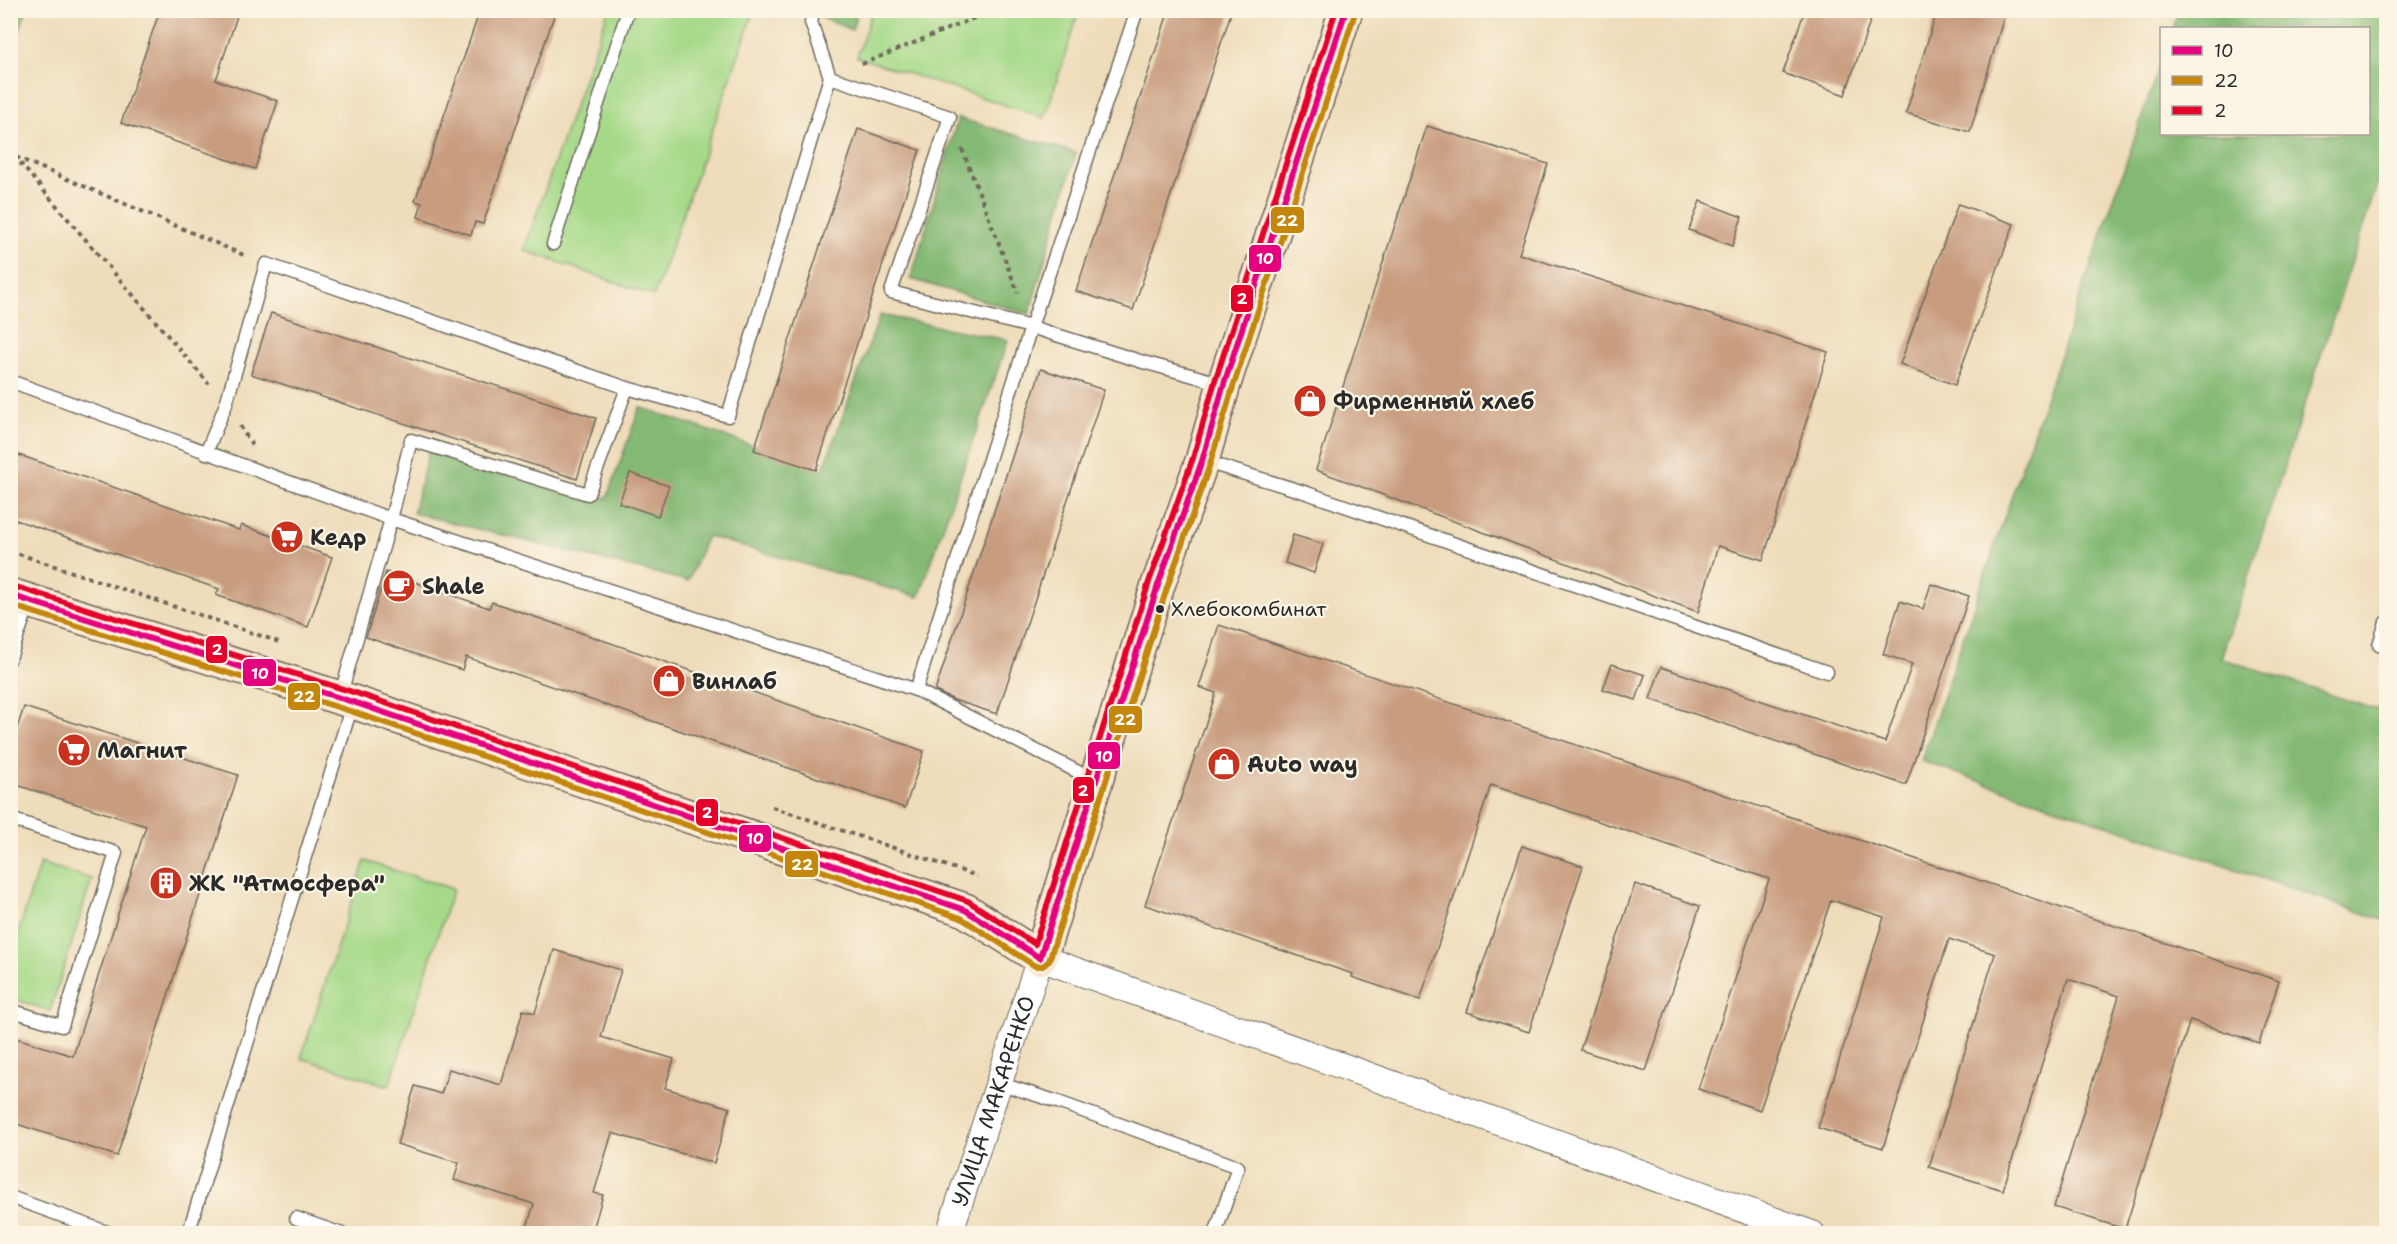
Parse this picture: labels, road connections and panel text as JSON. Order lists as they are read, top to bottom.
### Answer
{
  "streets": {
    "street": ["УЛИЦА МАКАРЕНКО"]
  },
  "places": {
    "shop": ["Фирменный хлеб", "Винлаб", "Auto way"],
    "supermarket": ["Кедр", "Магнит"],
    "cafe": ["Shale"],
    "other": ["Хлебокомбинат"],
    "building": ["ЖК \"Атмосфера\""]
  },
  "lines": ["transit line 10", "transit line 2", "transit line 22"],
  "legend": ["10", "22", "2"]
}
